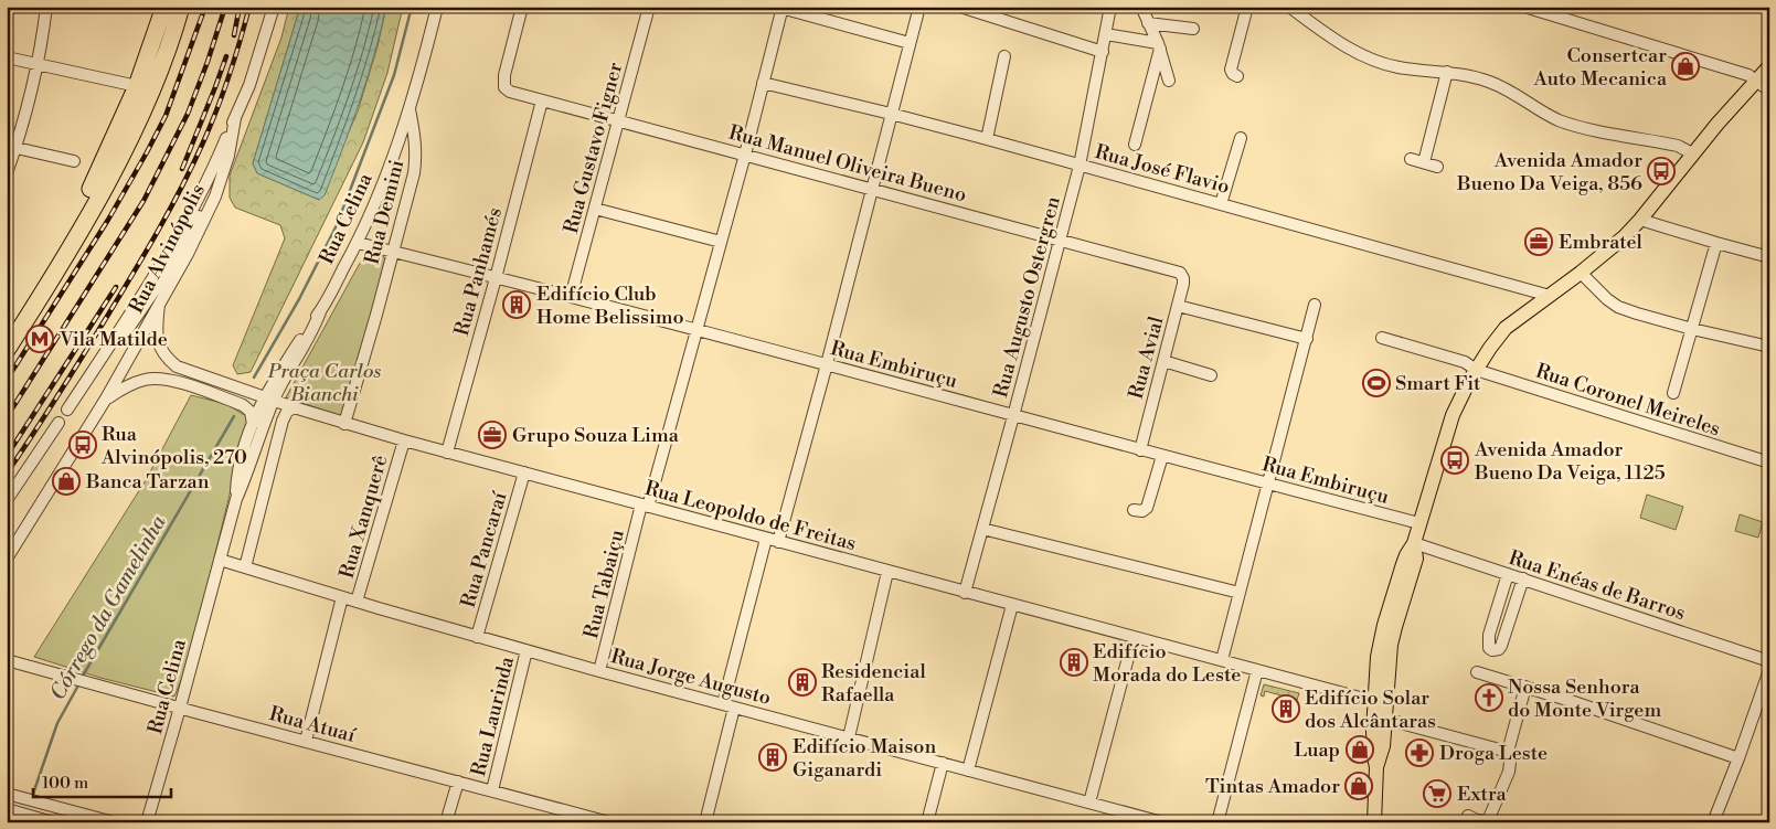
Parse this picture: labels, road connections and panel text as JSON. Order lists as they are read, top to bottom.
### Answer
{
  "streets": {
    "street": [
      "Rua Gustavo Figner",
      "Rua Manuel Oliveira Bueno",
      "Rua José Flavio",
      "Rua Demini",
      "Rua Celina",
      "Rua Alvinópolis",
      "Rua Panhamés",
      "Rua Augusto Ostergren",
      "Rua Avial",
      "Rua Embiruçu",
      "Rua Coronel Meireles",
      "Rua Leopoldo de Freitas",
      "Rua Xanquerê",
      "Rua Pancaraí",
      "Rua Tabaiçu",
      "Rua Enéas de Barros",
      "Rua Jorge Augusto",
      "Rua Laurinda",
      "Rua Atuaí"
    ]
  },
  "crossings": [
    ["Rua Gustavo Figner", "Rua Manuel Oliveira Bueno"],
    ["Rua Gustavo Figner", "Rua Embiruçu"],
    ["Rua Manuel Oliveira Bueno", "Rua Panhamés"],
    ["Rua Manuel Oliveira Bueno", "Rua Augusto Ostergren"],
    ["Rua Manuel Oliveira Bueno", "Rua Avial"],
    ["Rua Manuel Oliveira Bueno", "Rua Tabaiçu"],
    ["Rua José Flavio", "Rua Augusto Ostergren"],
    ["Rua José Flavio", "Rua Tabaiçu"],
    ["Rua Demini", "Rua Celina"],
    ["Rua Demini", "Rua Embiruçu"],
    ["Rua Demini", "Rua Leopoldo de Freitas"],
    ["Rua Celina", "Rua Embiruçu"],
    ["Rua Celina", "Rua Leopoldo de Freitas"],
    ["Rua Celina", "Rua Atuaí"],
    ["Rua Alvinópolis", "Rua Leopoldo de Freitas"],
    ["Rua Panhamés", "Rua Embiruçu"],
    ["Rua Panhamés", "Rua Leopoldo de Freitas"],
    ["Rua Augusto Ostergren", "Rua Embiruçu"],
    ["Rua Augusto Ostergren", "Rua Leopoldo de Freitas"],
    ["Rua Avial", "Rua Embiruçu"],
    ["Rua Embiruçu", "Rua Tabaiçu"],
    ["Rua Leopoldo de Freitas", "Rua Xanquerê"],
    ["Rua Leopoldo de Freitas", "Rua Pancaraí"],
    ["Rua Leopoldo de Freitas", "Rua Tabaiçu"],
    ["Rua Xanquerê", "Rua Jorge Augusto"],
    ["Rua Pancaraí", "Rua Jorge Augusto"],
    ["Rua Tabaiçu", "Rua Jorge Augusto"],
    ["Rua Jorge Augusto", "Rua Laurinda"],
    ["Rua Laurinda", "Rua Atuaí"]
  ],
  "water": ["Córrego da Gamelinha"],
  "parks": ["Praça Carlos Bianchi"],
  "places": {
    "shop": [
      "Consertcar Auto Mecanica",
      "Banca Tarzan",
      "Luap",
      "Tintas Amador"
    ],
    "bus stop": ["Avenida Amador Bueno Da Veiga, 856", "Rua Alvinópolis, 270", "Avenida Amador Bueno Da Veiga, 1125"],
    "office": ["Embratel", "Grupo Souza Lima"],
    "building": [
      "Edifício Club Home Belissimo",
      "Edifício Morada do Leste",
      "Residencial Rafaella",
      "Edifício Solar dos Alcântaras",
      "Edifício Maison Giganardi"
    ],
    "metro station": ["Vila Matilde"],
    "sports": ["Smart Fit"],
    "church": ["Nossa Senhora do Monte Virgem"],
    "pharmacy": ["Droga Leste"],
    "supermarket": ["Extra"]
  },
  "scale_bar": "100 m"
}
